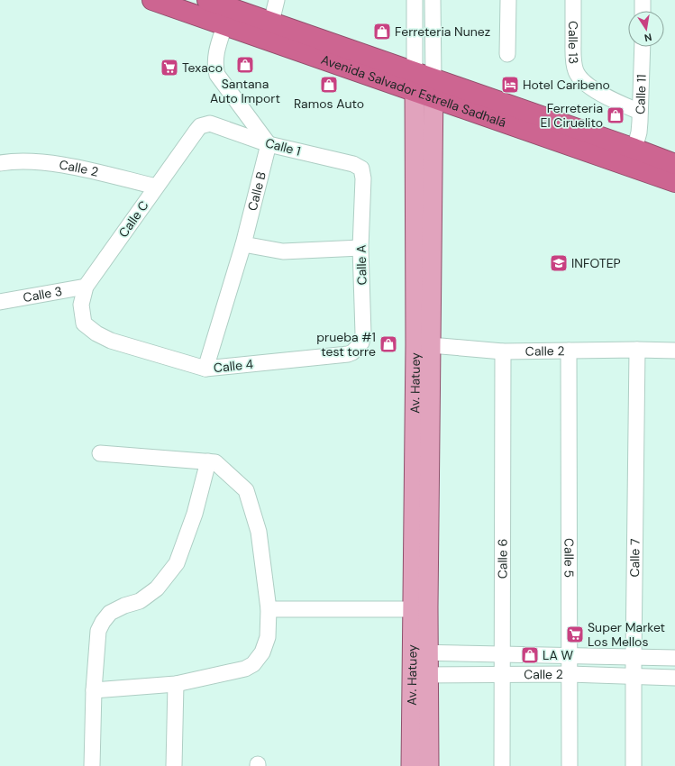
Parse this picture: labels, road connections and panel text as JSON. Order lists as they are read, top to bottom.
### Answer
{
  "streets": {
    "highway": ["Avenida Salvador Estrella Sadhalá"],
    "main road": ["Av. Hatuey"],
    "street": [
      "Calle 13",
      "Calle 11",
      "Calle 1",
      "Calle 2",
      "Calle B",
      "Calle C",
      "Calle A",
      "Calle 3",
      "Calle 4",
      "Calle 5",
      "Calle 7",
      "Calle 6"
    ]
  },
  "crossings": [
    ["Calle 13", "Calle 11"],
    ["Avenida Salvador Estrella Sadhalá", "Calle 11"],
    ["Avenida Salvador Estrella Sadhalá", "Av. Hatuey"],
    ["Calle 1", "Calle B"],
    ["Calle 1", "Calle C"],
    ["Calle 1", "Calle A"],
    ["Calle 2", "Calle C"],
    ["Calle 2", "Av. Hatuey"],
    ["Calle 2", "Calle 5"],
    ["Calle 2", "Calle 7"],
    ["Calle 2", "Calle 6"],
    ["Calle B", "Calle 4"],
    ["Calle C", "Calle 3"],
    ["Calle C", "Calle 4"],
    ["Calle A", "Calle 4"]
  ],
  "places": {
    "shop": [
      "Ferreteria Nunez",
      "Santana Auto Import",
      "Ramos Auto",
      "Ferreteria El Ciruelito",
      "prueba #1 test torre",
      "LA W"
    ],
    "supermarket": ["Texaco", "Super Market Los Mellos"],
    "hotel": ["Hotel Caribeno"],
    "school or university": ["INFOTEP"]
  },
  "north": "bottom"
}
